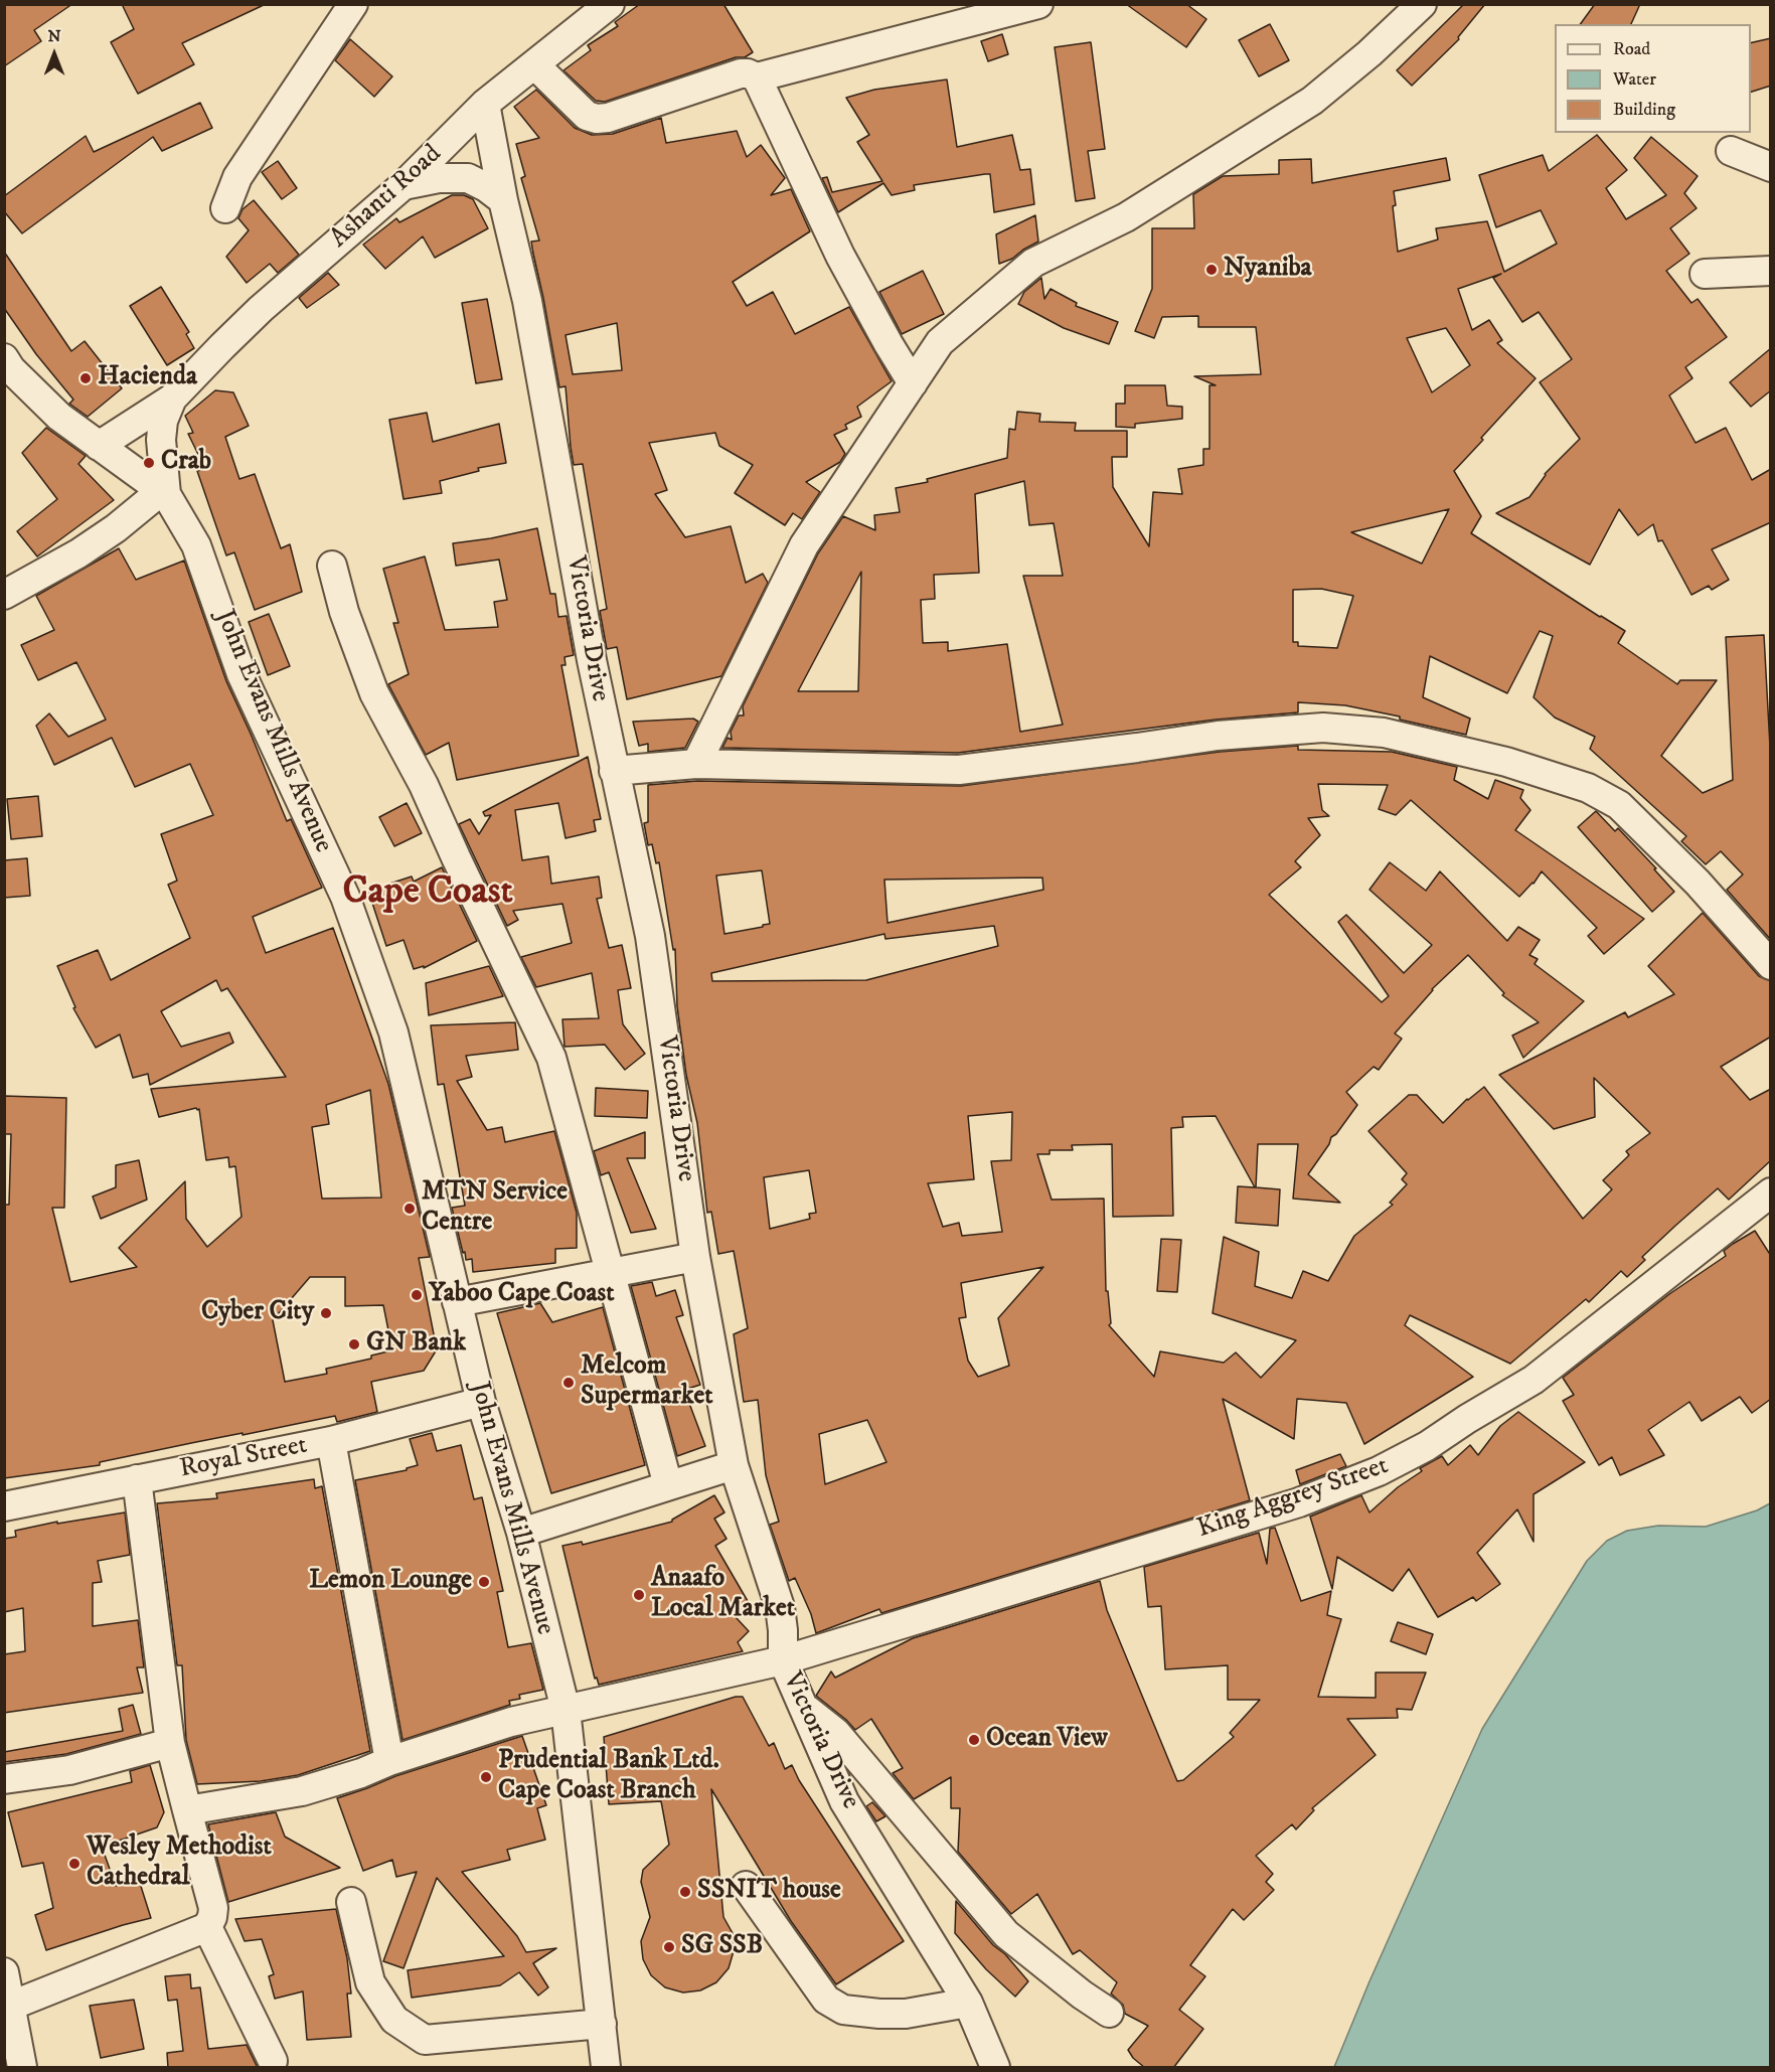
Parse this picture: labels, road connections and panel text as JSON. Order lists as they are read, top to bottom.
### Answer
{
  "streets": {
    "street": [
      "Ashanti Road",
      "Victoria Drive",
      "John Evans Mills Avenue",
      "Royal Street",
      "King Aggrey Street"
    ]
  },
  "crossings": [
    ["Ashanti Road", "Victoria Drive"],
    ["Ashanti Road", "John Evans Mills Avenue"],
    ["Victoria Drive", "King Aggrey Street"],
    ["John Evans Mills Avenue", "Royal Street"],
    ["John Evans Mills Avenue", "King Aggrey Street"]
  ],
  "districts": ["Cape Coast"],
  "places": [
    "Nyaniba",
    "Hacienda",
    "Crab",
    "MTN Service Centre",
    "Yaboo Cape Coast",
    "Cyber City",
    "GN Bank",
    "Melcom Supermarket",
    "Lemon Lounge",
    "Anaafo Local Market",
    "Ocean View",
    "Prudential Bank Ltd. Cape Coast Branch",
    "Wesley Methodist Cathedral",
    "SSNIT house",
    "SG SSB"
  ],
  "legend": ["Road", "Water", "Building"],
  "north": "top"
}
